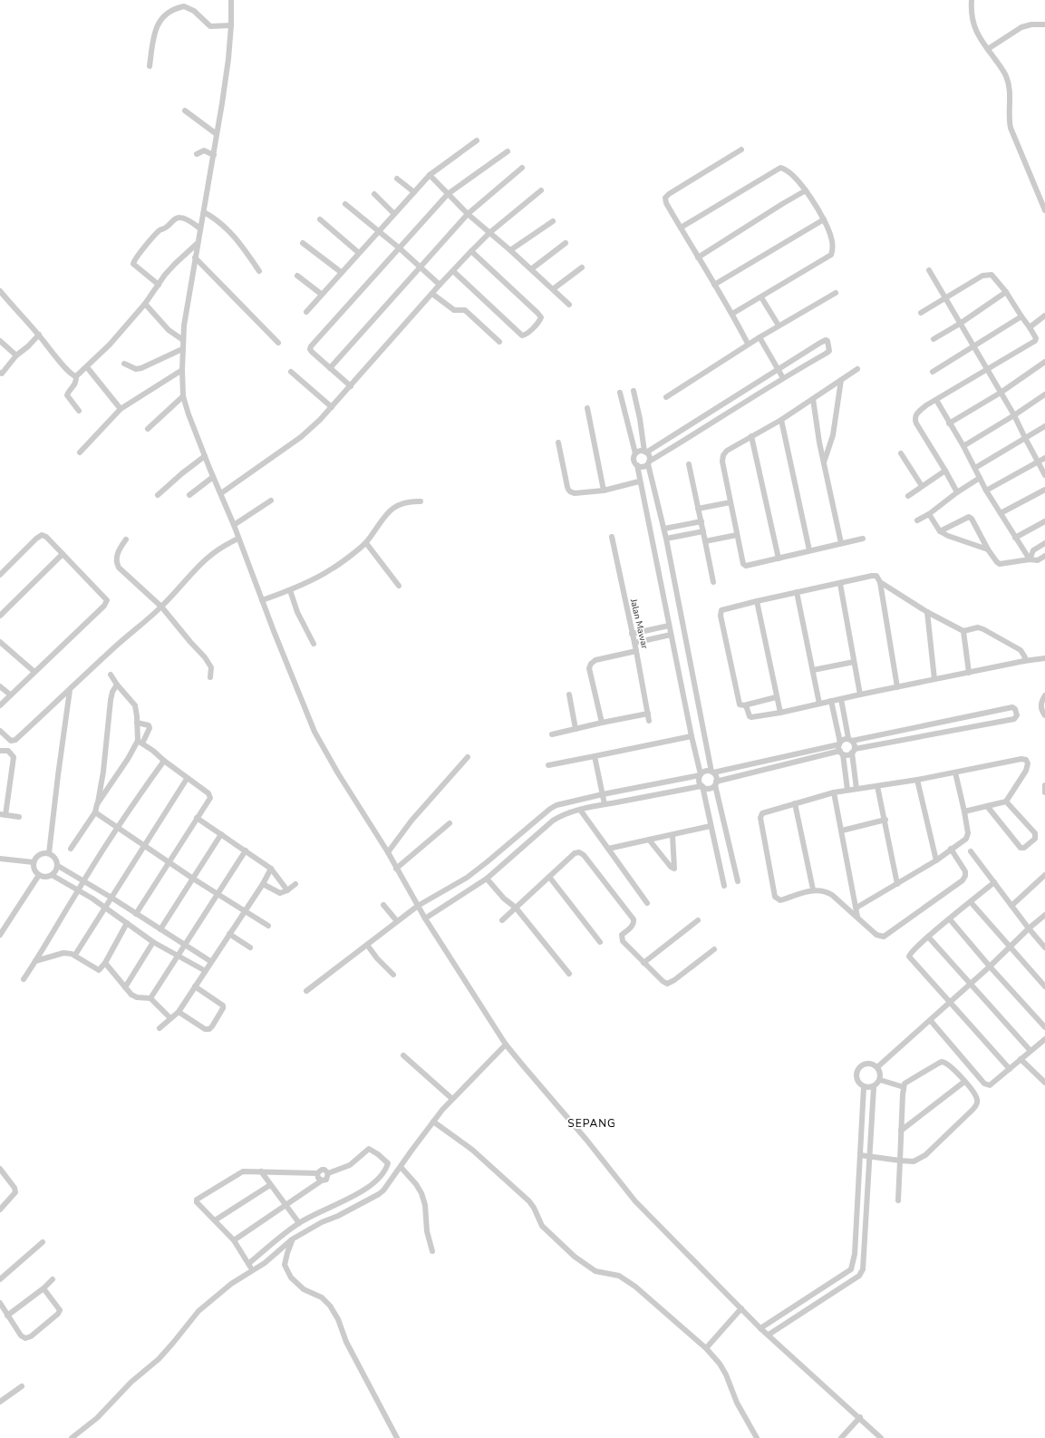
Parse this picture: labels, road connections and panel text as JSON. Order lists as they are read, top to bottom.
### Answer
{
  "streets": {
    "street": ["Jalan Mawar"]
  },
  "districts": ["SEPANG"]
}
